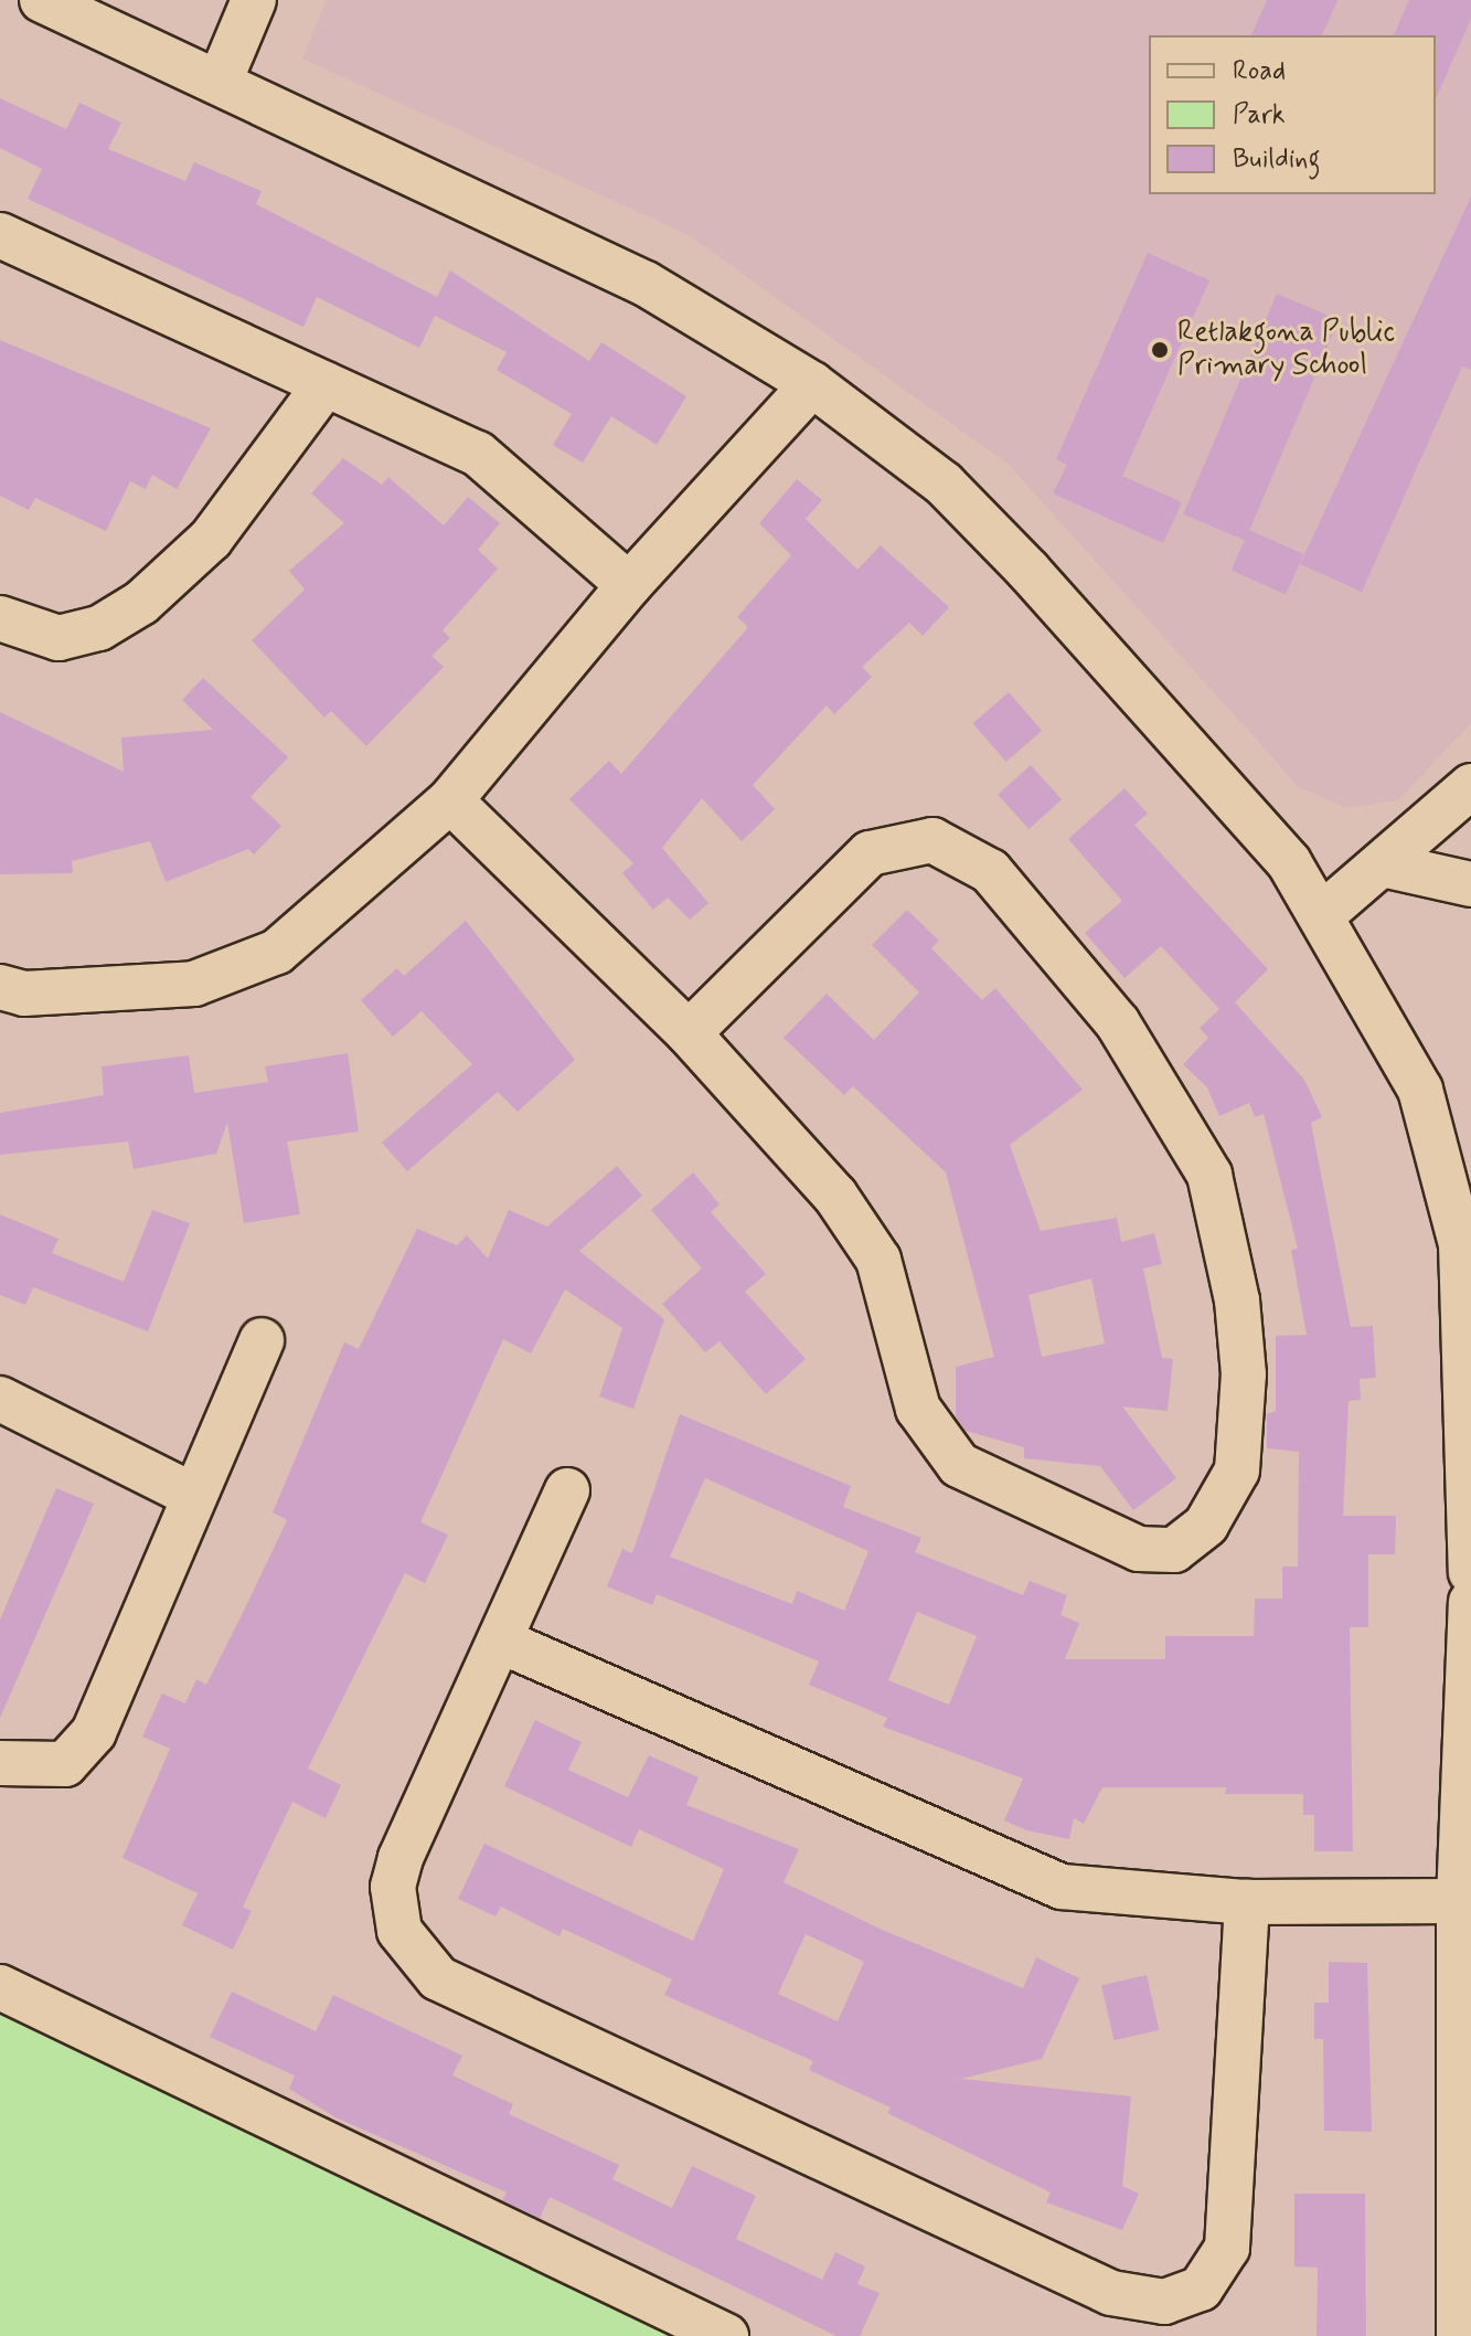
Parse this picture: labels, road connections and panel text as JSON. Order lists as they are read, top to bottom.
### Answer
{
  "places": ["Retlakgona Public Primary School"],
  "legend": ["Road", "Park", "Building"]
}
